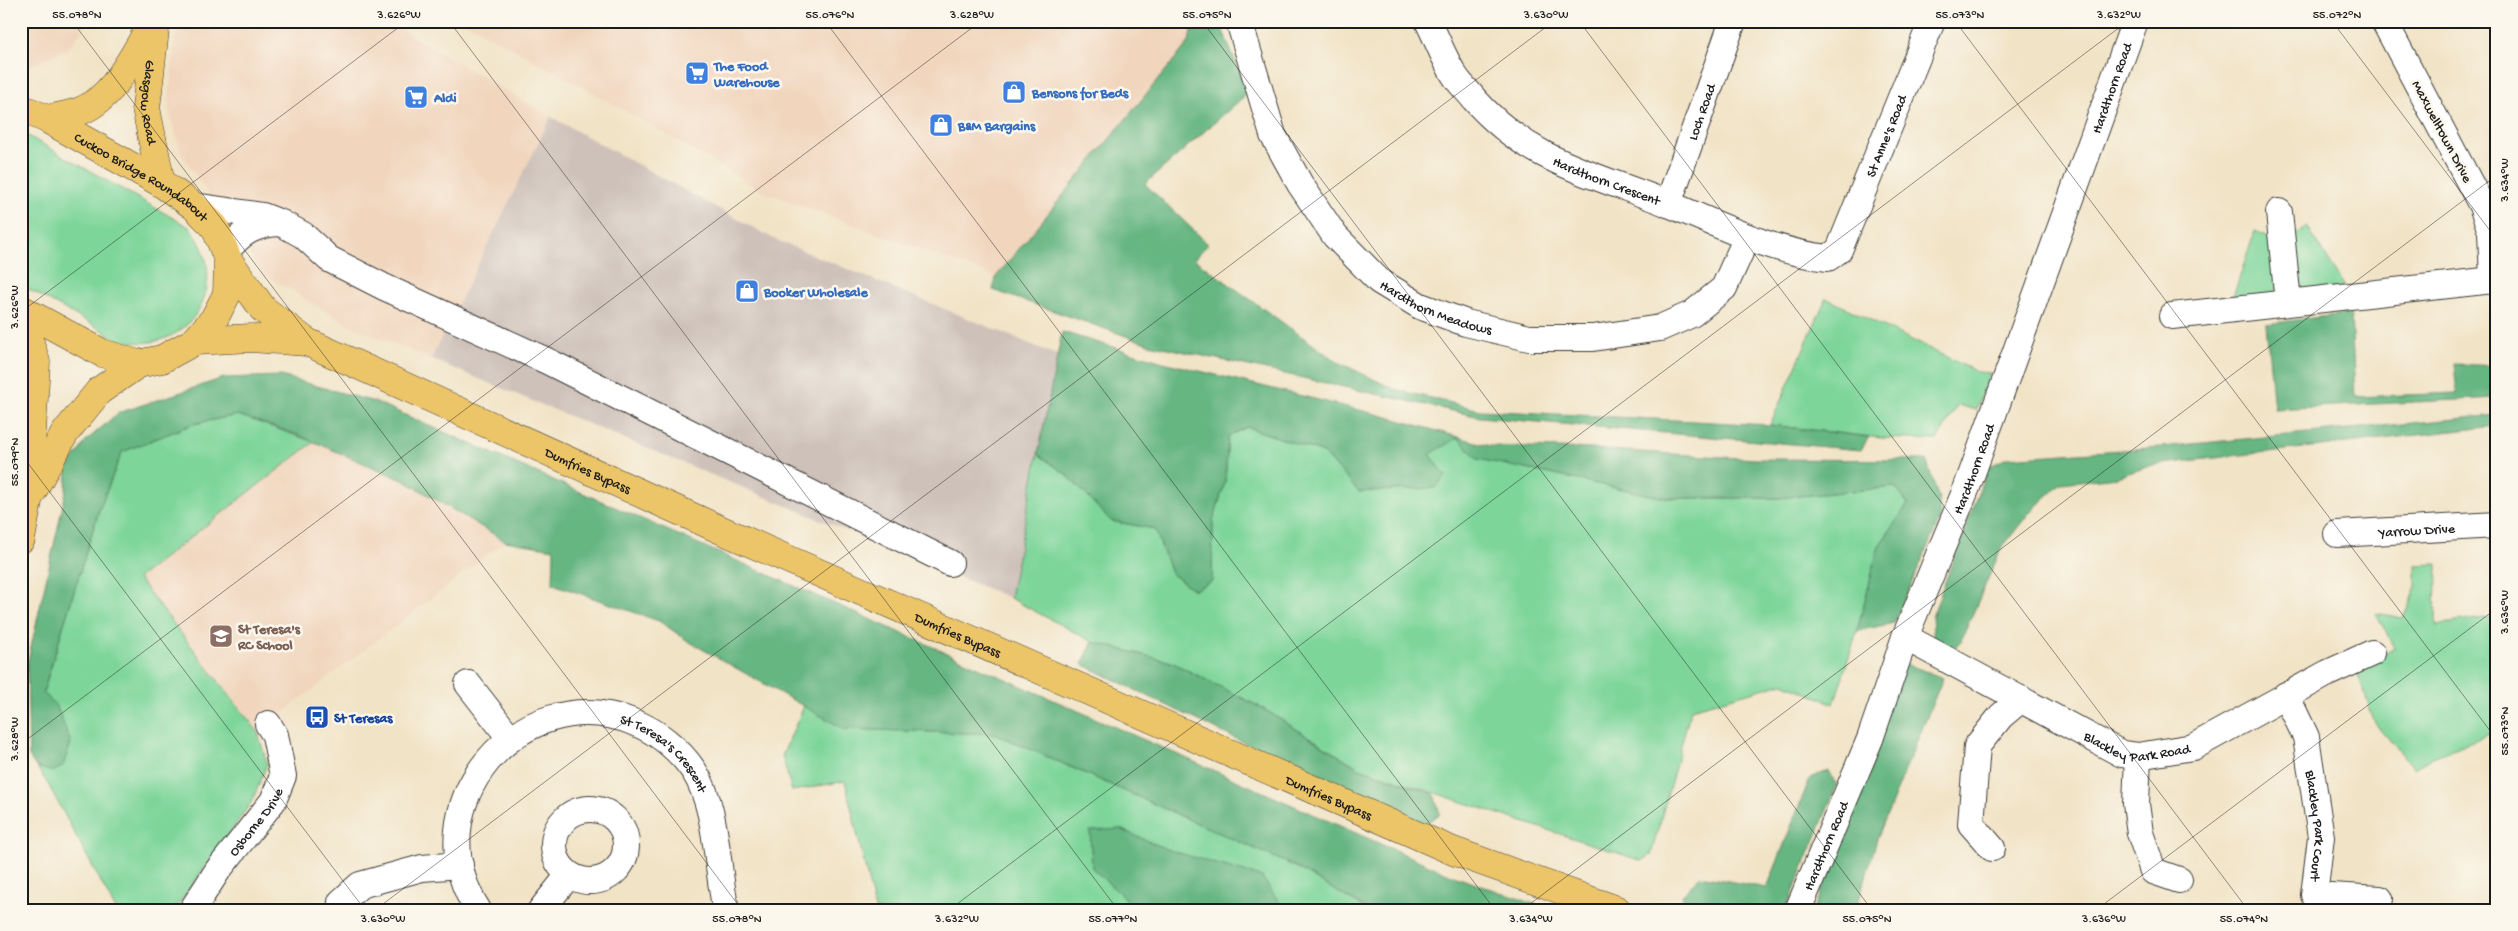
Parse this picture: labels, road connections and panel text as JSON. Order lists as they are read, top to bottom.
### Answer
{
  "streets": {
    "main road": ["Glasgow Road", "Cuckoo Bridge Roundabout", "Dumfries Bypass"],
    "street": [
      "Hardthorn Road",
      "Loch Road",
      "Maxwelltown Drive",
      "St Anne's Road",
      "Hardthorn Crescent",
      "Hardthorn Meadows",
      "Yarrow Drive",
      "Blackley Park Road",
      "St Teresa's Crescent",
      "Osborne Drive",
      "Blackley Park Court"
    ]
  },
  "crossings": [
    ["Hardthorn Road", "Blackley Park Road"],
    ["Glasgow Road", "Cuckoo Bridge Roundabout"],
    ["Loch Road", "Hardthorn Crescent"],
    ["St Anne's Road", "Hardthorn Crescent"],
    ["Cuckoo Bridge Roundabout", "Dumfries Bypass"],
    ["Hardthorn Crescent", "Hardthorn Meadows"],
    ["Blackley Park Road", "Blackley Park Court"]
  ],
  "places": {
    "supermarket": ["The Food Warehouse", "Aldi"],
    "shop": ["Bensons for Beds", "B&M Bargains", "Booker Wholesale"],
    "school or university": ["St Teresa's RC School"],
    "bus stop": ["St Teresas"]
  },
  "coordinates": [
    "55.078°N",
    "3.626°W",
    "55.076°N",
    "3.628°W",
    "55.075°N",
    "3.630°W",
    "55.073°N",
    "3.632°W",
    "55.072°N",
    "3.634°W",
    "55.079°N",
    "3.636°W",
    "55.077°N",
    "55.074°N"
  ]
}
